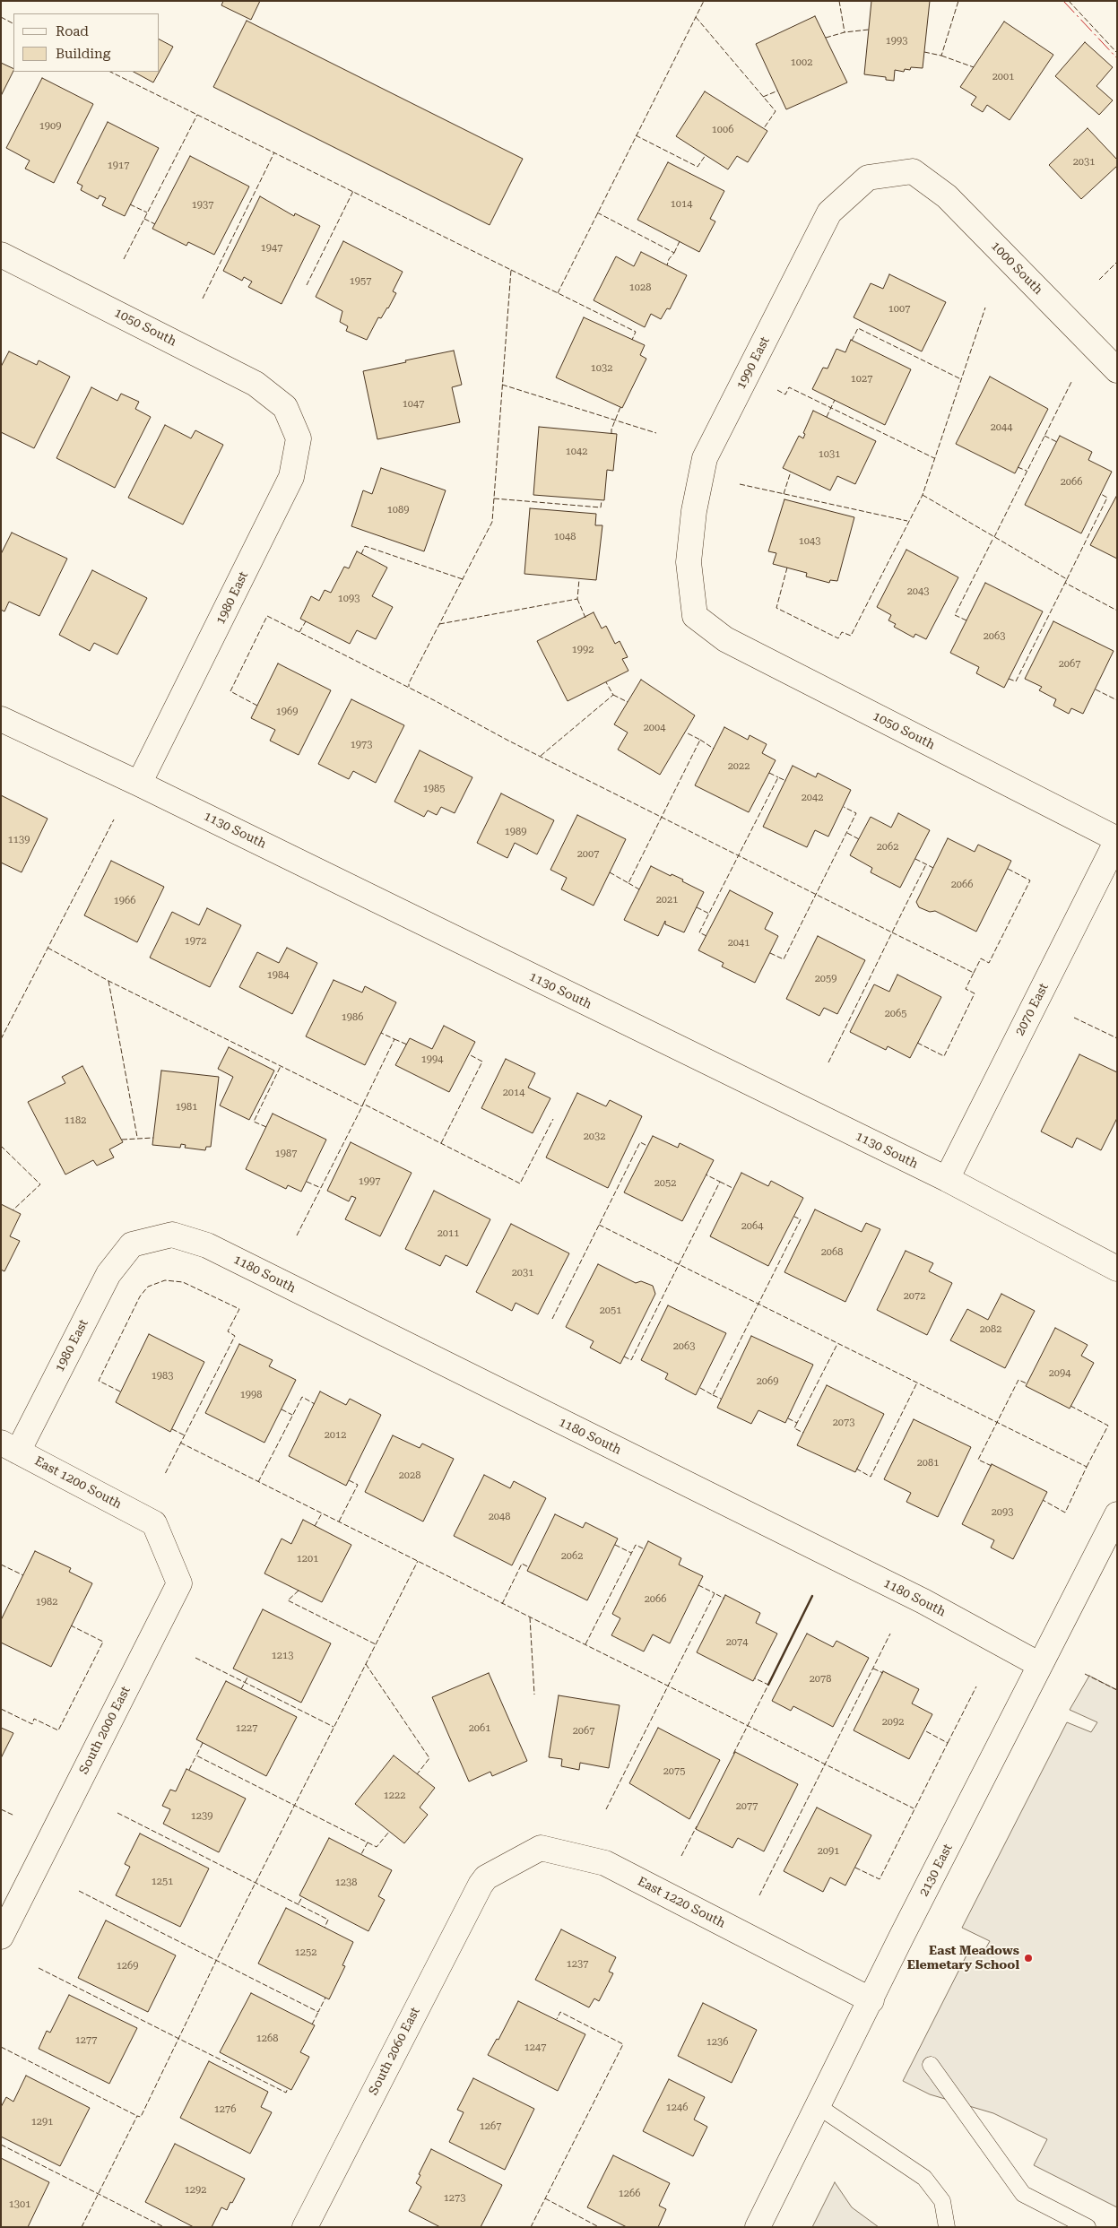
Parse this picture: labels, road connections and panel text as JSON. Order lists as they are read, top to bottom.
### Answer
{
  "streets": {
    "street": [
      "1000 South",
      "1050 South",
      "1990 East",
      "1980 East",
      "1130 South",
      "2070 East",
      "1180 South",
      "East 1200 South",
      "South 2000 East",
      "2130 East",
      "East 1220 South",
      "South 2060 East"
    ]
  },
  "crossings": [
    ["1000 South", "1990 East"],
    ["1050 South", "1990 East"],
    ["1050 South", "1980 East"],
    ["1050 South", "2070 East"],
    ["1980 East", "1130 South"],
    ["1980 East", "1180 South"],
    ["1980 East", "East 1200 South"],
    ["1130 South", "2070 East"],
    ["1180 South", "2130 East"],
    ["East 1200 South", "South 2000 East"],
    ["2130 East", "East 1220 South"],
    ["East 1220 South", "South 2060 East"]
  ],
  "places": ["East Meadows Elemetary School"],
  "house_numbers": [
    "1993",
    "1002",
    "2001",
    "1909",
    "1006",
    "2031",
    "1917",
    "1014",
    "1937",
    "1947",
    "1957",
    "1028",
    "1007",
    "1032",
    "1027",
    "1047",
    "2044",
    "1042",
    "1031",
    "2066",
    "1089",
    "1048",
    "1043",
    "2043",
    "1093",
    "2063",
    "1992",
    "2067",
    "1969",
    "2004",
    "1973",
    "2022",
    "1985",
    "2042",
    "1989",
    "1139",
    "2062",
    "2007",
    "2066",
    "2021",
    "1966",
    "1972",
    "2041",
    "1984",
    "2059",
    "2065",
    "1986",
    "1994",
    "2014",
    "1981",
    "1182",
    "2032",
    "1987",
    "1997",
    "2052",
    "2064",
    "2011",
    "2068",
    "2031",
    "2072",
    "2051",
    "2082",
    "2063",
    "2094",
    "1983",
    "2069",
    "1998",
    "2073",
    "2012",
    "2081",
    "2028",
    "2093",
    "2048",
    "2062",
    "1201",
    "2066",
    "1982",
    "2074",
    "1213",
    "2078",
    "2092",
    "1227",
    "2061",
    "2067",
    "2075",
    "1222",
    "2077",
    "1239",
    "2091",
    "1251",
    "1238",
    "1252",
    "1237",
    "1269",
    "1268",
    "1277",
    "1236",
    "1247",
    "1246",
    "1276",
    "1291",
    "1267",
    "1292",
    "1266",
    "1273",
    "1301"
  ],
  "legend": ["Road", "Building"]
}
